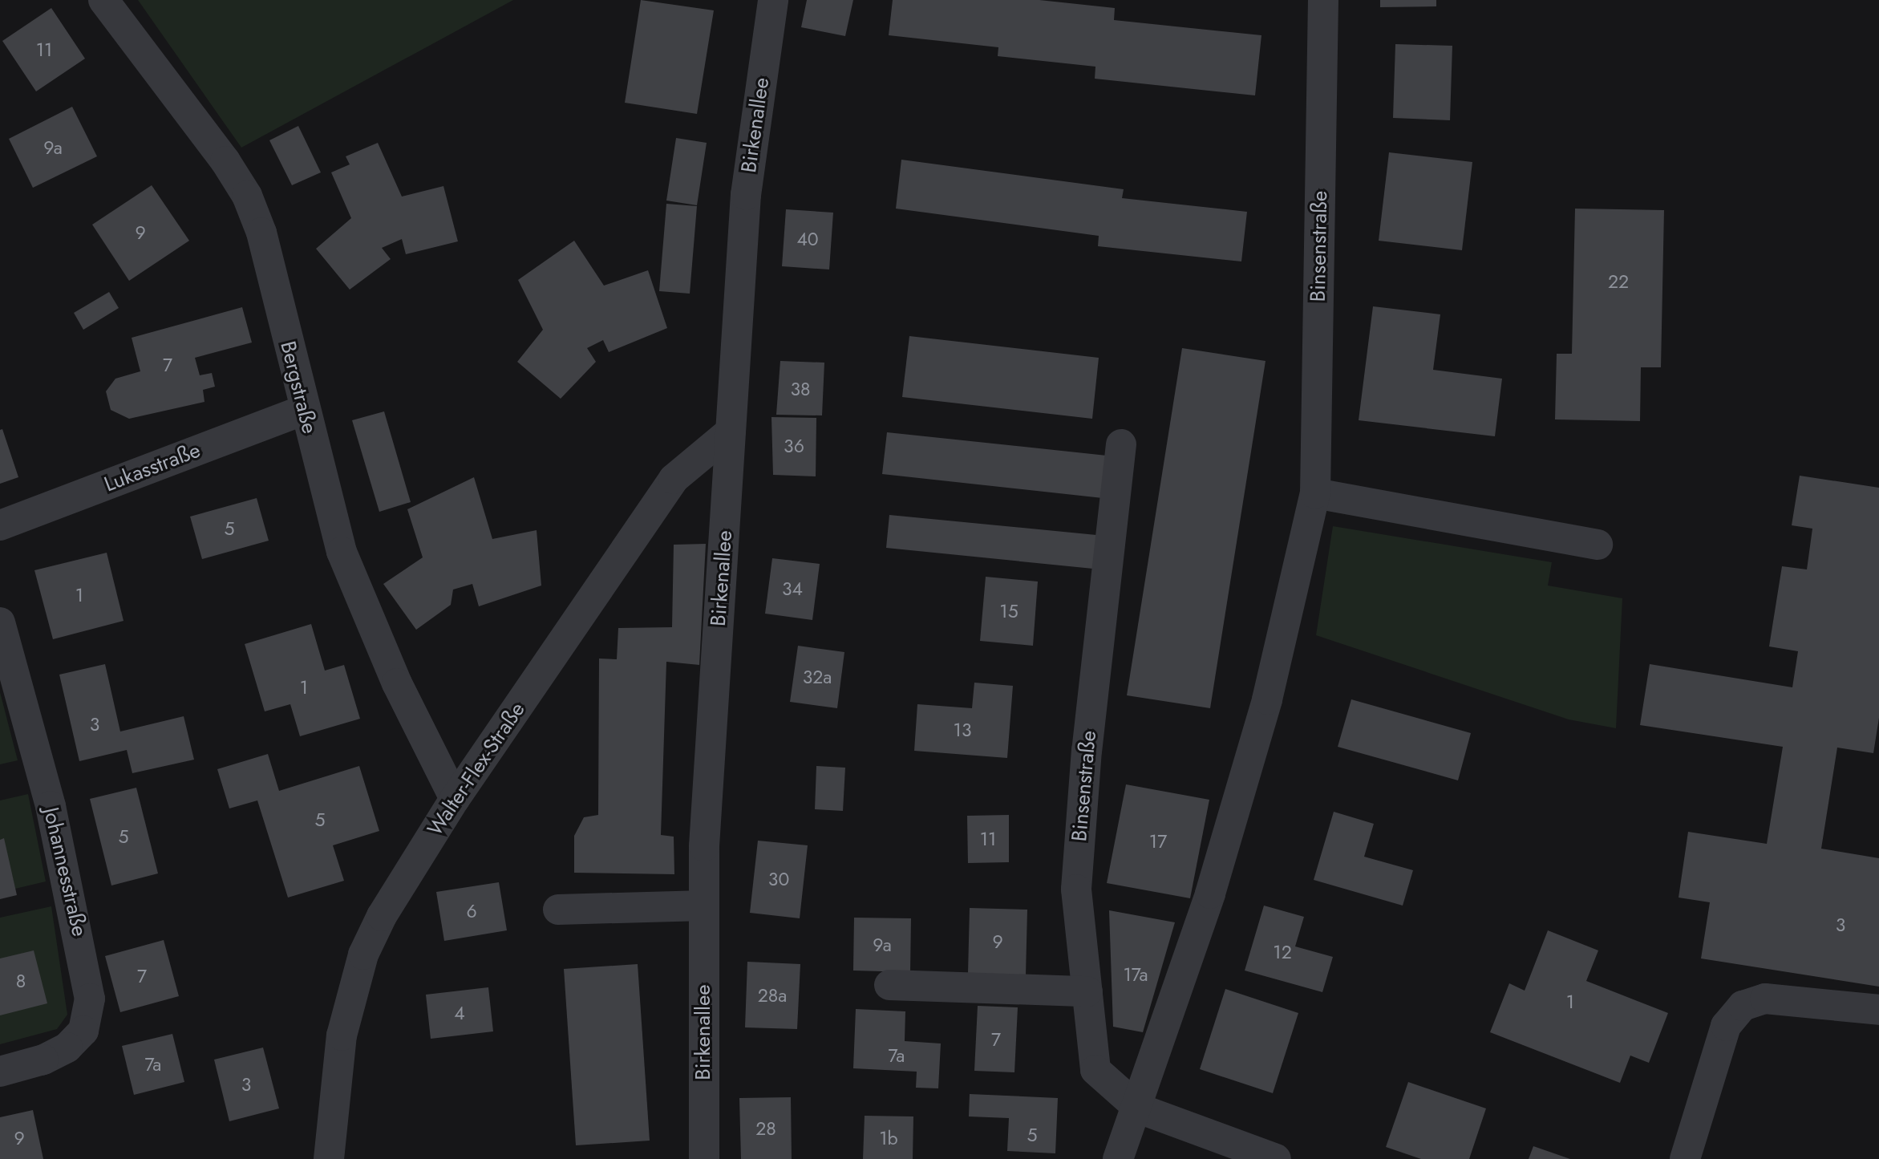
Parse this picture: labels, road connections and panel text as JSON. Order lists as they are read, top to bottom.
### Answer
{
  "streets": {
    "street": [
      "Birkenallee",
      "Binsenstraße",
      "Bergstraße",
      "Lukasstraße",
      "Walter-Flex-Straße",
      "Johannesstraße"
    ]
  },
  "crossings": [
    ["Birkenallee", "Walter-Flex-Straße"],
    ["Bergstraße", "Lukasstraße"],
    ["Bergstraße", "Walter-Flex-Straße"]
  ],
  "house_numbers": [
    "11",
    "9a",
    "9",
    "40",
    "22",
    "7",
    "38",
    "36",
    "5",
    "34",
    "1",
    "15",
    "32a",
    "1",
    "3",
    "13",
    "5",
    "5",
    "11",
    "17",
    "30",
    "6",
    "3",
    "9",
    "9a",
    "12",
    "17a",
    "7",
    "8",
    "28a",
    "1",
    "4",
    "7",
    "7a",
    "7a",
    "3",
    "28",
    "5",
    "9",
    "1b"
  ]
}
